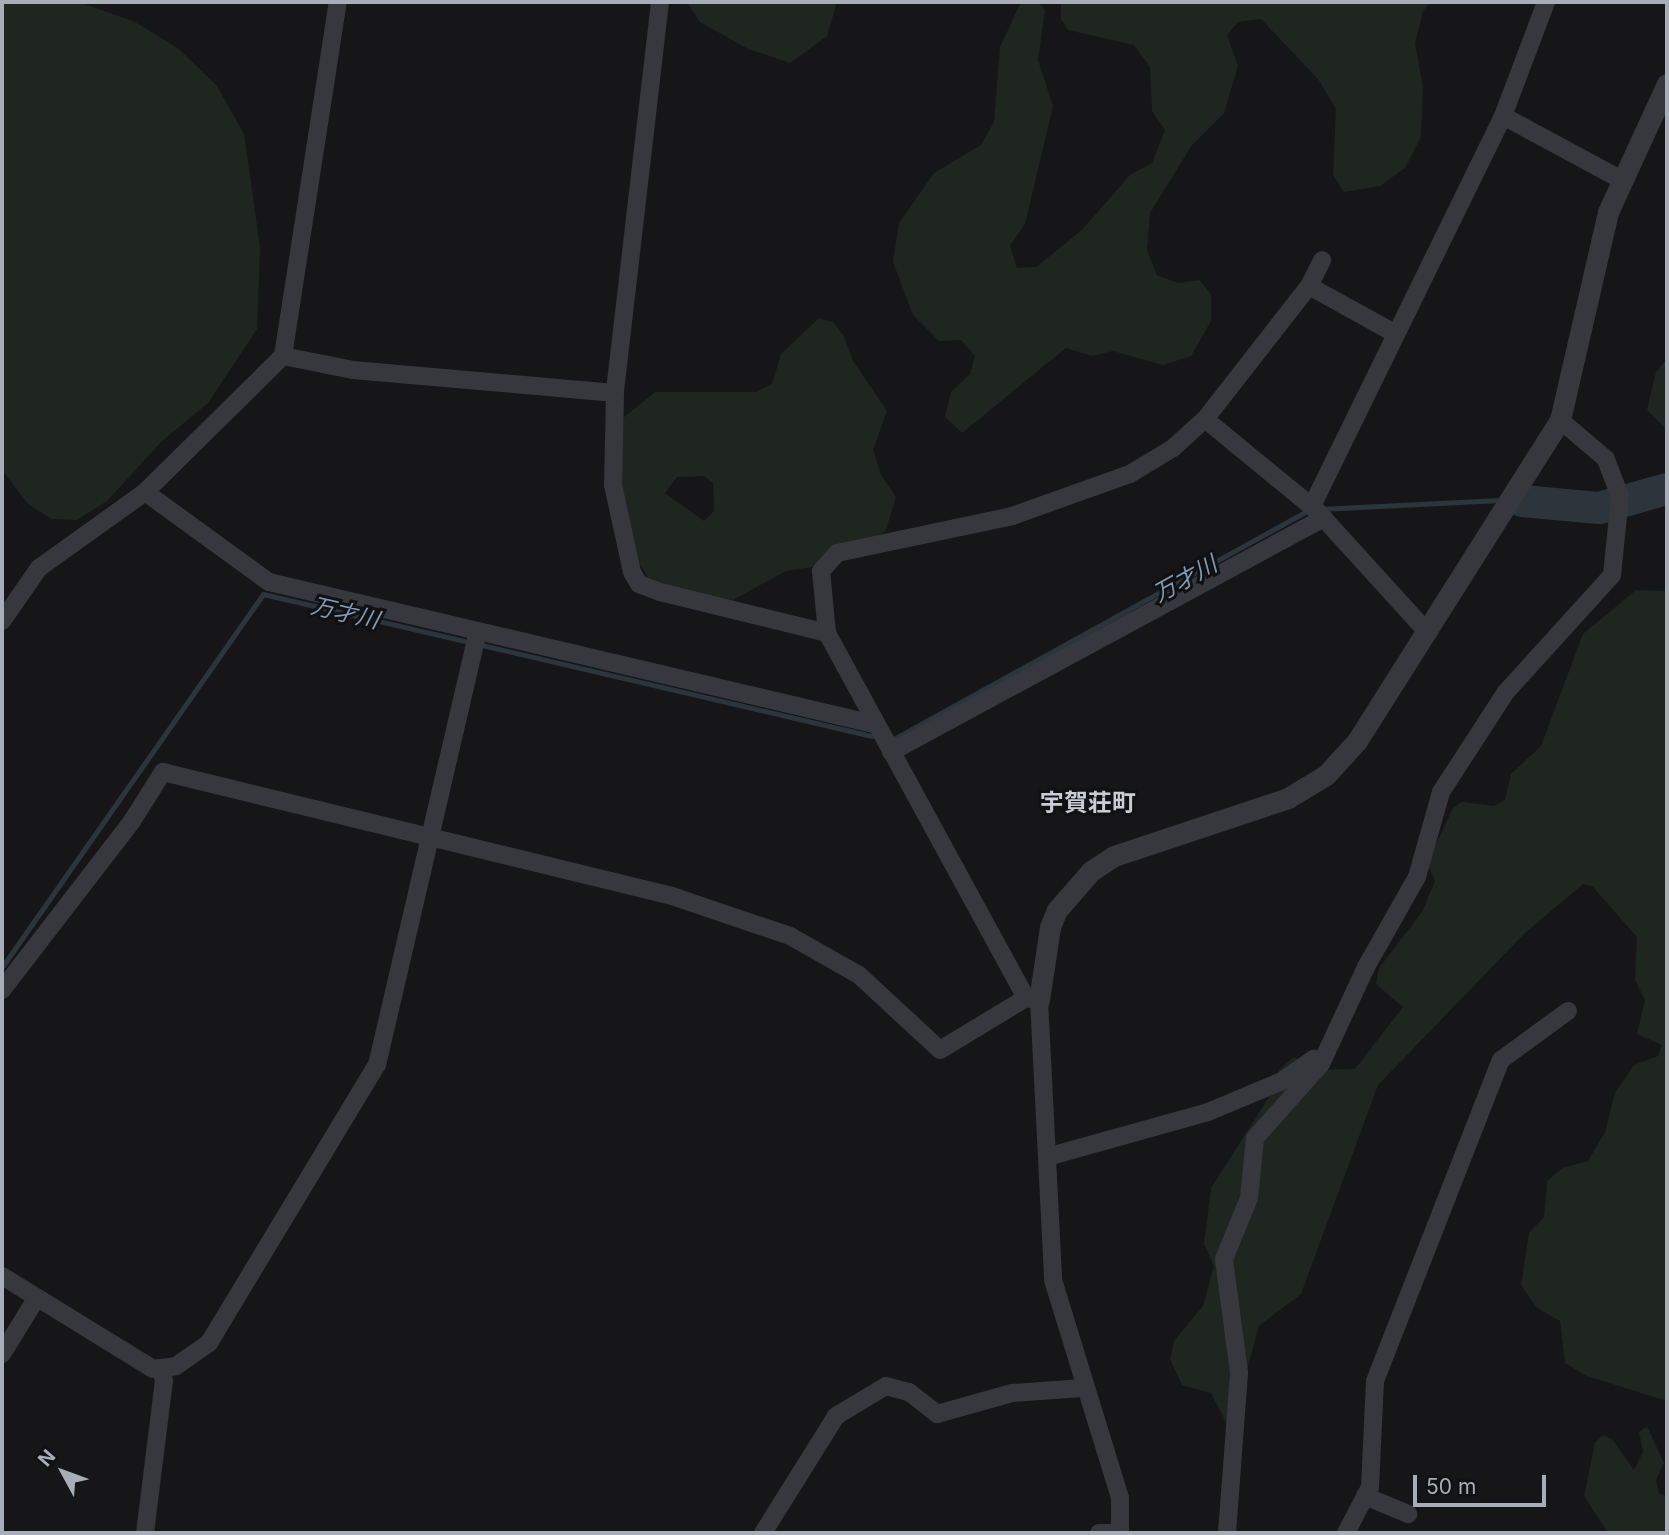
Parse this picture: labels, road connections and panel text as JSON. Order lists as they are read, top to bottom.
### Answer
{
  "districts": ["宇賀荘町"],
  "water": ["万才川"],
  "scale_bar": "50 m",
  "north": "top left"
}
